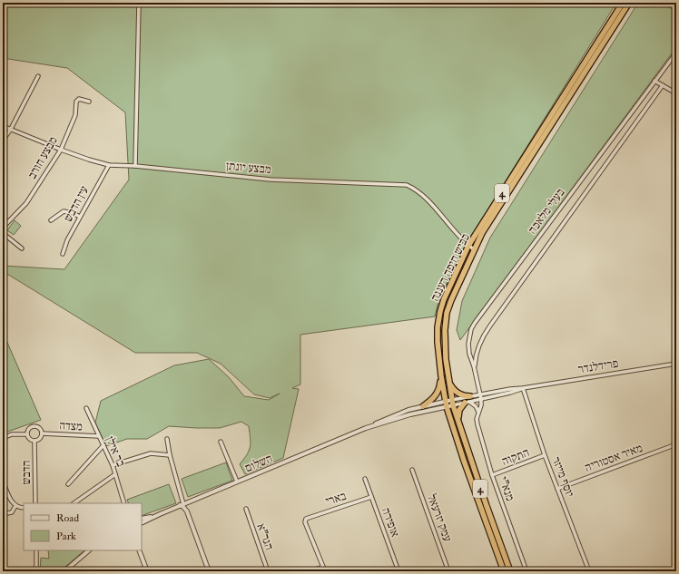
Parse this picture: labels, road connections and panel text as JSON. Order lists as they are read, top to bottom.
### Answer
{
  "streets": {
    "highway": ["4", "כביש חיפה רעננה"],
    "street": [
      "מבצע חורב",
      "מבצע יונתן",
      "עין הדבש",
      "בעלי מלאכה",
      "פרידלנדר",
      "מצדה",
      "בר אילן",
      "התקוה",
      "מאיר אסטוריה",
      "השלום",
      "הדבש",
      "יוסף מייזר",
      "מנא\"י",
      "בארי",
      "עמק יזרעאל",
      "אופירה",
      "הגר\"א"
    ]
  },
  "crossings": [
    ["מבצע חורב", "מבצע יונתן"],
    ["מבצע יונתן", "עין הדבש"],
    ["מבצע יונתן", "כביש חיפה רעננה"],
    ["בעלי מלאכה", "פרידלנדר"],
    ["בעלי מלאכה", "מנא\"י"],
    ["כביש חיפה רעננה", "פרידלנדר"],
    ["כביש חיפה רעננה", "השלום"],
    ["פרידלנדר", "השלום"],
    ["פרידלנדר", "יוסף מייזר"],
    ["פרידלנדר", "מנא\"י"],
    ["מצדה", "בר אילן"],
    ["מצדה", "הדבש"],
    ["התקוה", "יוסף מייזר"],
    ["התקוה", "מנא\"י"],
    ["מאיר אסטוריה", "יוסף מייזר"],
    ["בארי", "אופירה"]
  ],
  "legend": ["Road", "Park"]
}
